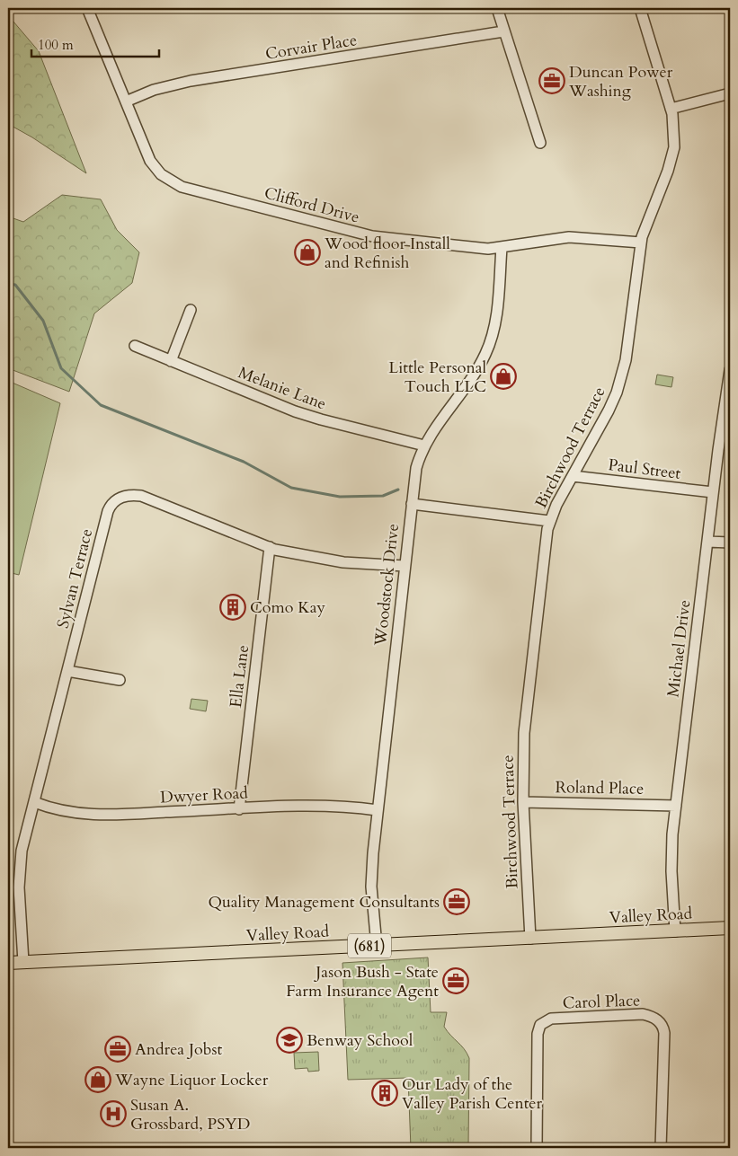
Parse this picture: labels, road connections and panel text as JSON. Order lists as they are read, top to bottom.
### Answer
{
  "streets": {
    "main road": ["Valley Road", "(681)"],
    "street": [
      "Corvair Place",
      "Clifford Drive",
      "Melanie Lane",
      "Birchwood Terrace",
      "Paul Street",
      "Sylvan Terrace",
      "Woodstock Drive",
      "Michael Drive",
      "Ella Lane",
      "Roland Place",
      "Dwyer Road",
      "Carol Place"
    ]
  },
  "crossings": [
    ["Corvair Place", "Clifford Drive"],
    ["Clifford Drive", "Birchwood Terrace"],
    ["Clifford Drive", "Woodstock Drive"],
    ["Melanie Lane", "Woodstock Drive"],
    ["Birchwood Terrace", "Paul Street"],
    ["Birchwood Terrace", "Roland Place"],
    ["Birchwood Terrace", "Valley Road"],
    ["Paul Street", "Michael Drive"],
    ["Sylvan Terrace", "Woodstock Drive"],
    ["Sylvan Terrace", "Ella Lane"],
    ["Sylvan Terrace", "Dwyer Road"],
    ["Sylvan Terrace", "Valley Road"],
    ["Woodstock Drive", "Dwyer Road"],
    ["Woodstock Drive", "Valley Road"],
    ["Michael Drive", "Roland Place"],
    ["Michael Drive", "Valley Road"],
    ["Ella Lane", "Dwyer Road"]
  ],
  "places": {
    "office": [
      "Duncan Power Washing",
      "Quality Management Consultants",
      "Jason Bush - State Farm Insurance Agent",
      "Andrea Jobst"
    ],
    "shop": ["Wood floor Install and Refinish", "Little Personal Touch LLC", "Wayne Liquor Locker"],
    "building": ["Como Kay", "Our Lady of the Valley Parish Center"],
    "school or university": ["Benway School"],
    "hospital": ["Susan A. Grossbard, PSYD"]
  },
  "scale_bar": "100 m"
}
